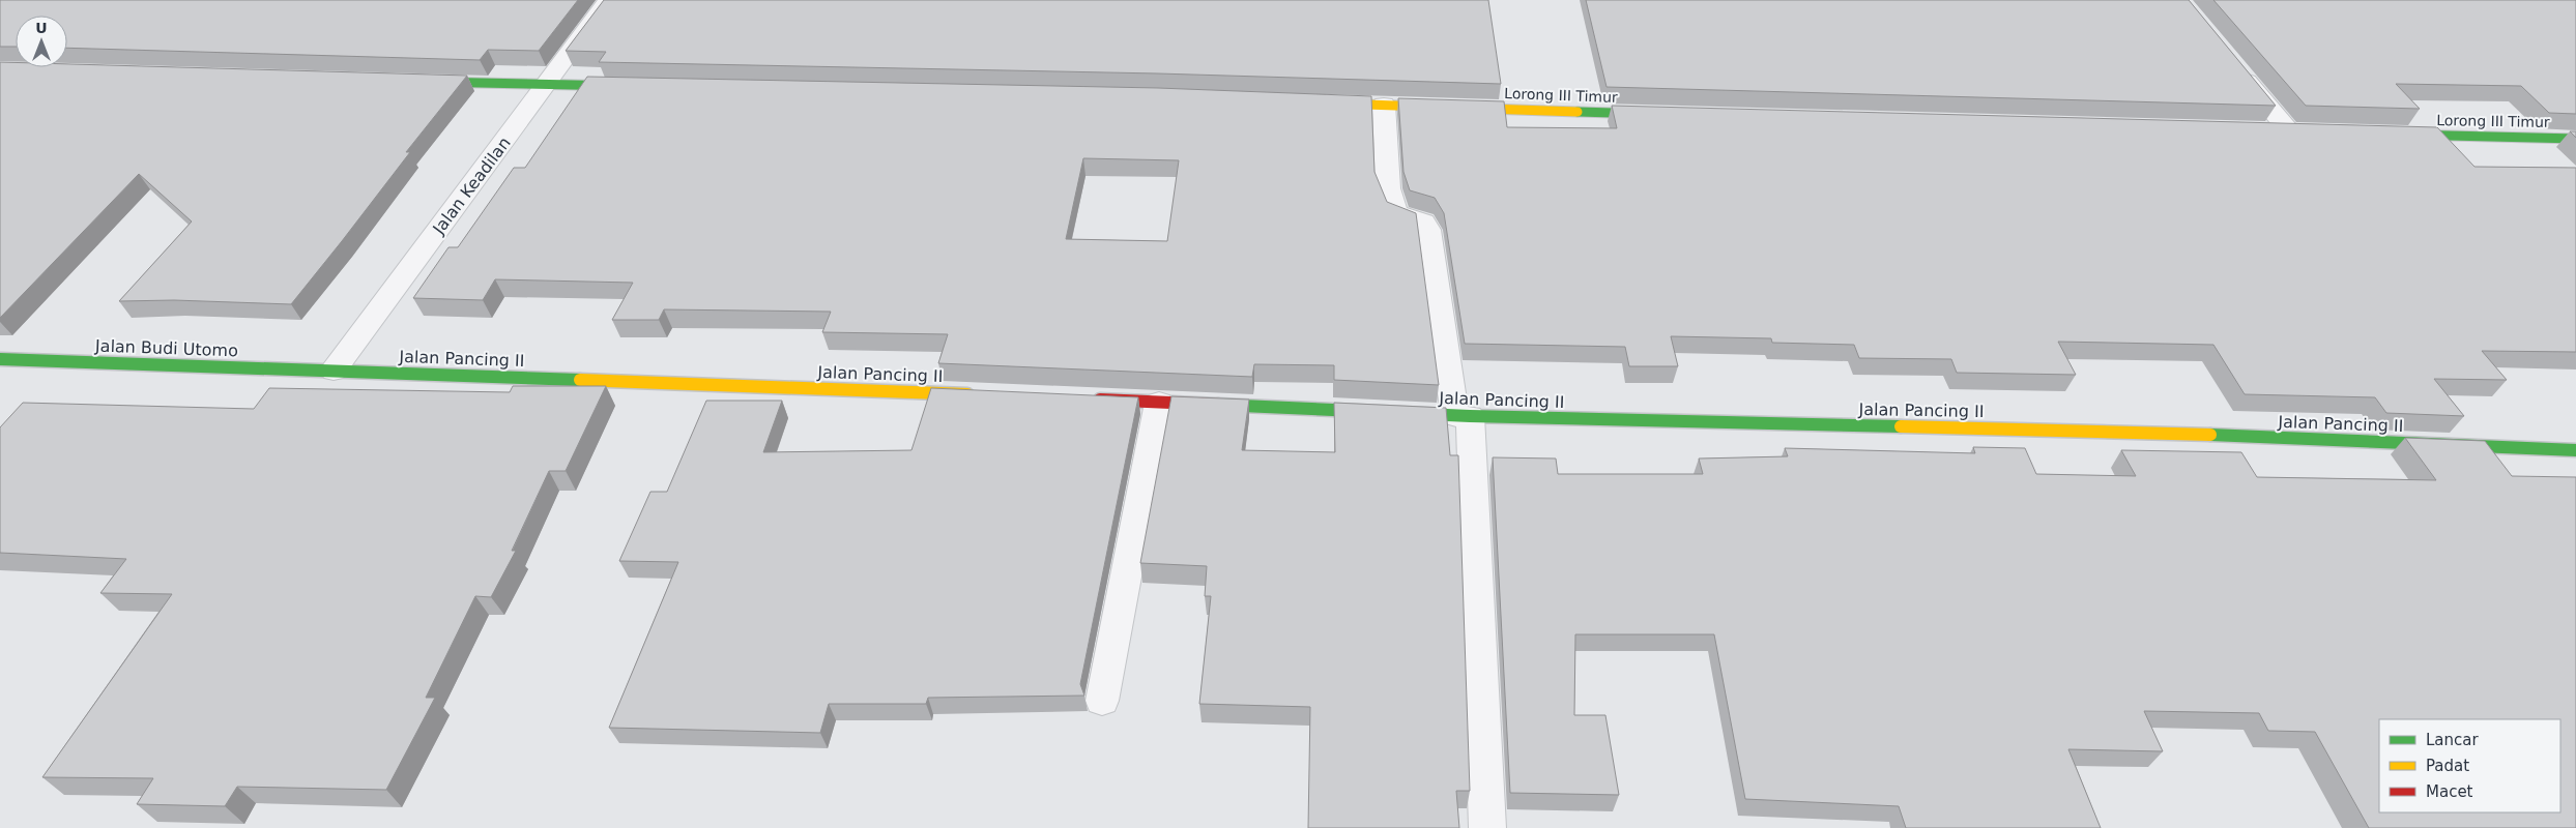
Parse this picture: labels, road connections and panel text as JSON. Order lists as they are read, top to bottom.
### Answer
{
  "streets": {
    "street": [
      "Lorong III Timur",
      "Jalan Keadilan",
      "Jalan Budi Utomo",
      "Jalan Pancing II"
    ]
  },
  "crossings": [
    ["Jalan Keadilan", "Jalan Budi Utomo"],
    ["Jalan Keadilan", "Jalan Pancing II"],
    ["Jalan Budi Utomo", "Jalan Pancing II"]
  ],
  "legend": ["Lancar", "Padat", "Macet"],
  "north": "top"
}
